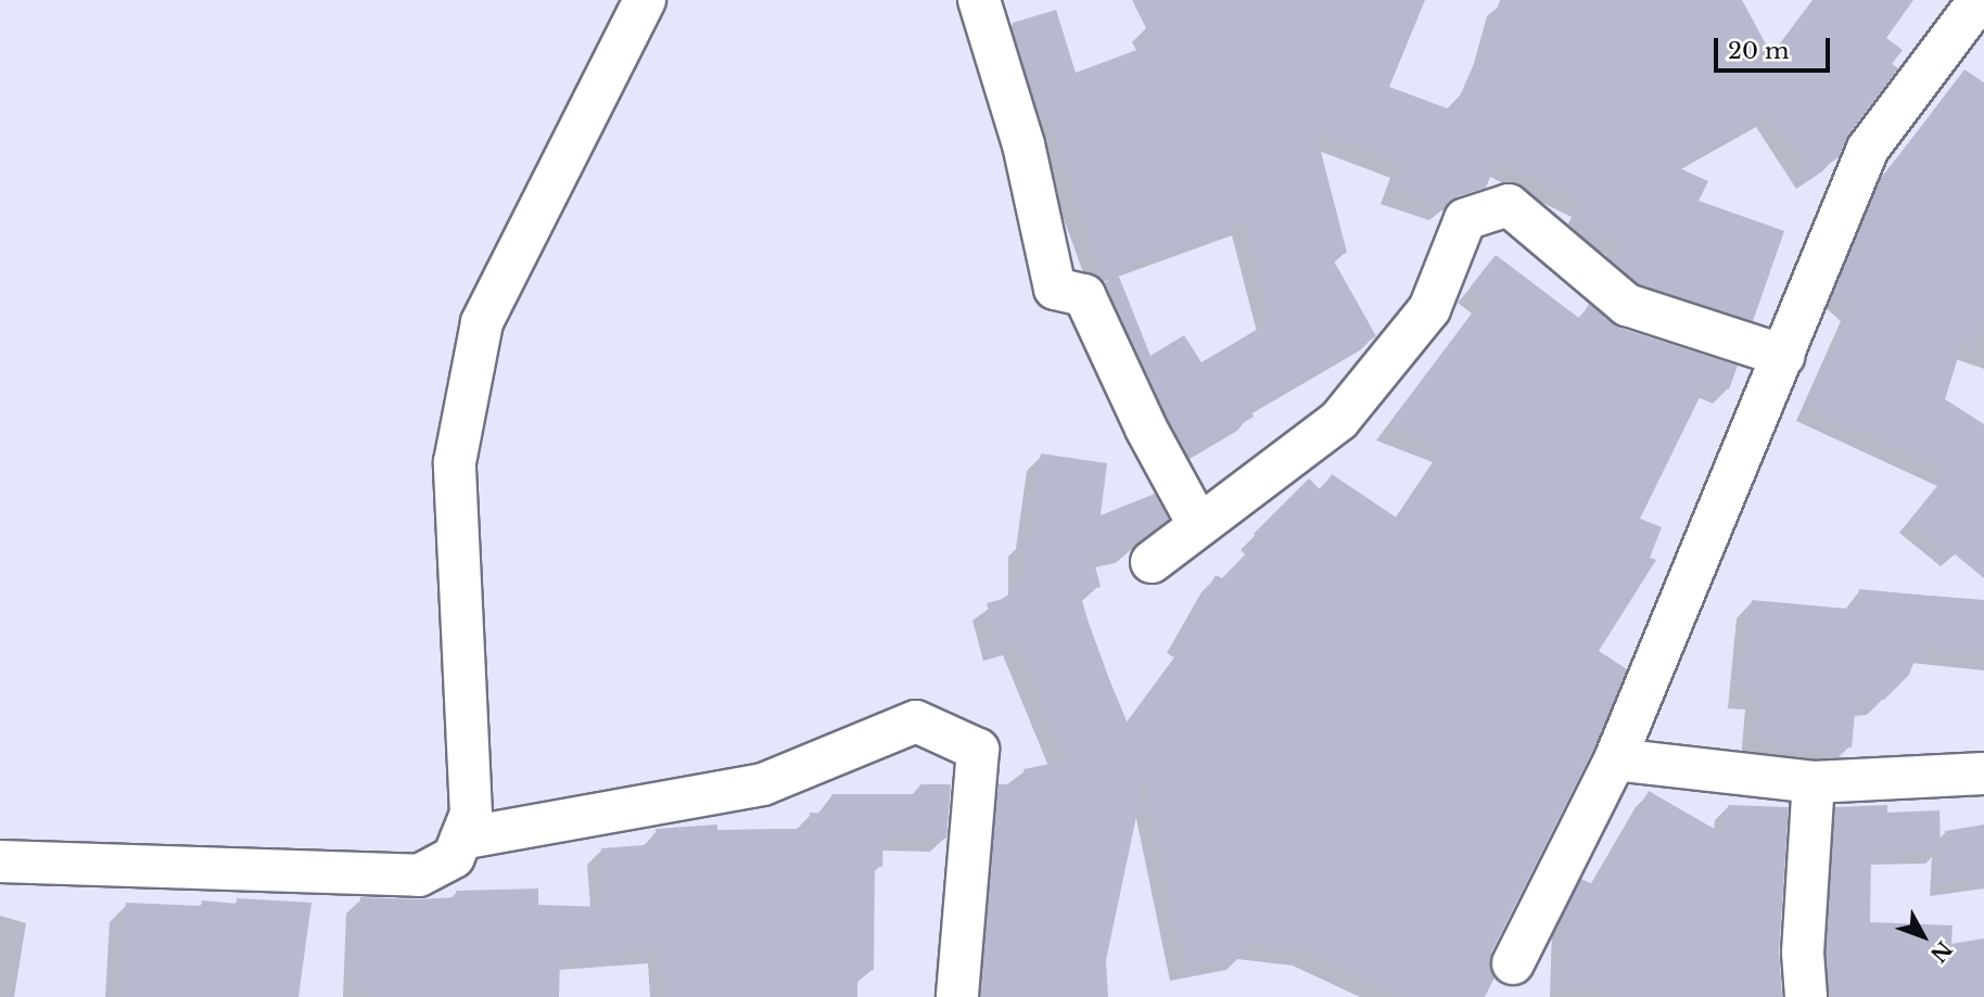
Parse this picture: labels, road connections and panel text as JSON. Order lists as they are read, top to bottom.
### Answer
{
  "scale_bar": "20 m",
  "north": "bottom right"
}
